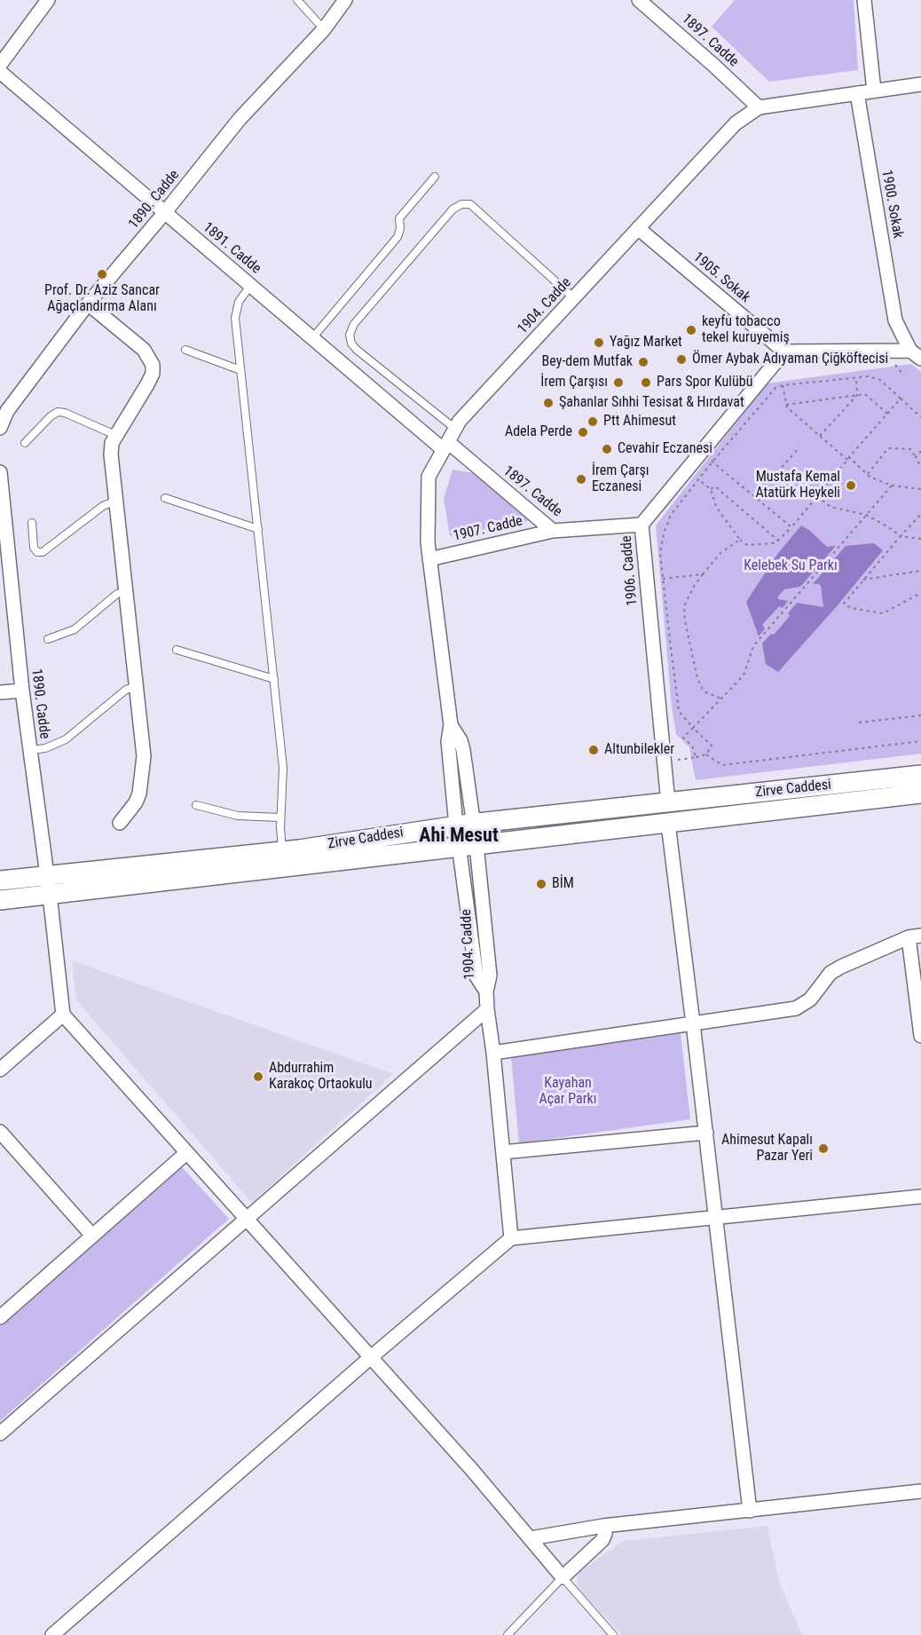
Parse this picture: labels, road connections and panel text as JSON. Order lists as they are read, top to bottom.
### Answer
{
  "streets": {
    "main road": ["Zirve Caddesi"],
    "street": [
      "1897. Cadde",
      "1890. Cadde",
      "1900. Sokak",
      "1891. Cadde",
      "1905. Sokak",
      "1904. Cadde",
      "1907. Cadde",
      "1906. Cadde"
    ]
  },
  "crossings": [
    ["1897. Cadde", "1891. Cadde"],
    ["1897. Cadde", "1904. Cadde"],
    ["1897. Cadde", "1907. Cadde"],
    ["1897. Cadde", "1906. Cadde"],
    ["1890. Cadde", "1891. Cadde"],
    ["1890. Cadde", "Zirve Caddesi"],
    ["1900. Sokak", "1904. Cadde"],
    ["1891. Cadde", "1904. Cadde"],
    ["1905. Sokak", "1904. Cadde"],
    ["1905. Sokak", "1906. Cadde"],
    ["1904. Cadde", "1907. Cadde"],
    ["1904. Cadde", "Zirve Caddesi"],
    ["1906. Cadde", "Zirve Caddesi"]
  ],
  "districts": ["Ahi Mesut"],
  "parks": ["Kelebek Su Parkı", "Kayahan Açar Parkı"],
  "places": [
    "Prof. Dr. Aziz Sancar Ağaçlandırma Alanı",
    "keyfu tobacco tekel kuruyemiş",
    "Yağız Market",
    "Ömer Aybak Adıyaman Çiğköftecisi",
    "Bey-dem Mutfak",
    "İrem Çarşısı",
    "Pars Spor Kulübü",
    "Şahanlar Sıhhi Tesisat & Hırdavat",
    "Ptt Ahimesut",
    "Adela Perde",
    "Cevahir Eczanesi",
    "İrem Çarşı Eczanesi",
    "Mustafa Kemal Atatürk Heykeli",
    "Altunbilekler",
    "BİM",
    "Abdurrahim Karakoç Ortaokulu",
    "Ahimesut Kapalı Pazar Yeri"
  ]
}
